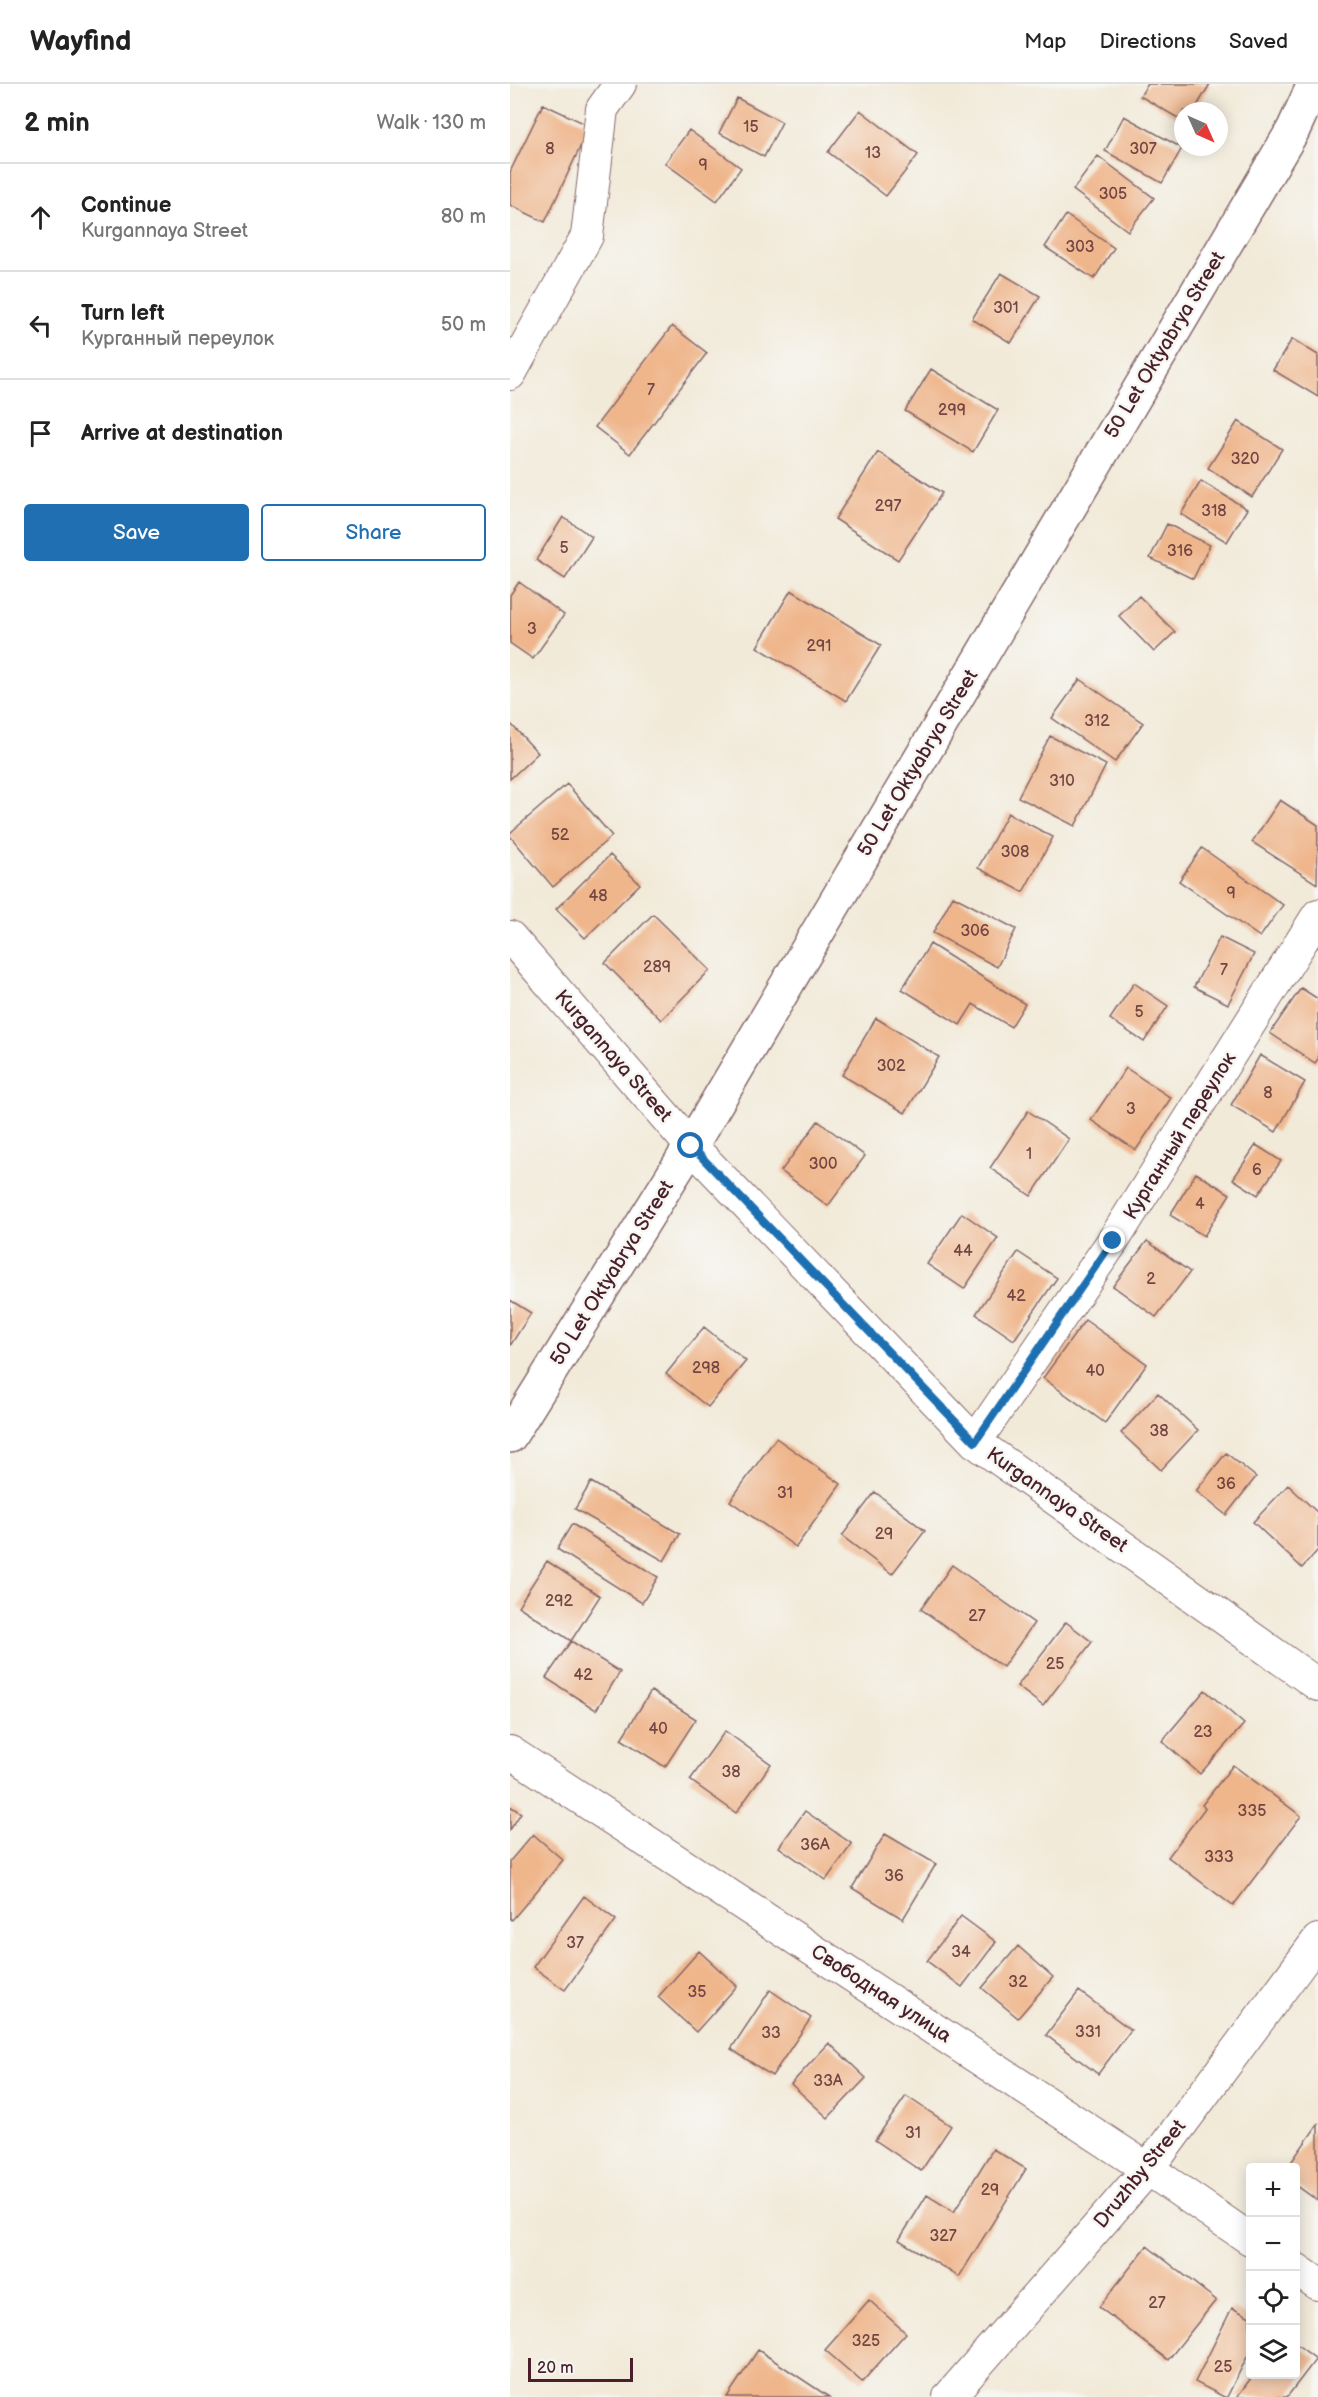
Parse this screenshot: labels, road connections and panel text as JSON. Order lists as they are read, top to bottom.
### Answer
{
  "streets": {
    "street": [
      "50 Let Oktyabrya Street",
      "Kurgannaya Street",
      "Курганный переулок",
      "Свободная улица",
      "Druzhby Street"
    ]
  },
  "crossings": [
    ["50 Let Oktyabrya Street", "Kurgannaya Street"],
    ["Kurgannaya Street", "Курганный переулок"],
    ["Свободная улица", "Druzhby Street"]
  ],
  "house_numbers": [
    "15",
    "8",
    "307",
    "13",
    "9",
    "305",
    "303",
    "301",
    "7",
    "299",
    "320",
    "297",
    "318",
    "5",
    "316",
    "3",
    "291",
    "312",
    "310",
    "52",
    "308",
    "9",
    "48",
    "306",
    "289",
    "7",
    "5",
    "302",
    "8",
    "3",
    "1",
    "300",
    "6",
    "4",
    "44",
    "2",
    "42",
    "298",
    "40",
    "38",
    "36",
    "31",
    "29",
    "292",
    "27",
    "25",
    "42",
    "40",
    "23",
    "38",
    "335",
    "36А",
    "333",
    "36",
    "37",
    "34",
    "32",
    "35",
    "331",
    "33",
    "33А",
    "31",
    "29",
    "327",
    "27",
    "325",
    "25"
  ],
  "scale_bar": "20 m",
  "north": "bottom right",
  "page": {
    "header": "Wayfind",
    "nav": ["Map", "Directions", "Saved"],
    "heading": ["2 min", "Walk · 130 m"],
    "list": [
      ["Continue", "Kurgannaya Street", "80 m"],
      ["Turn left", "Курганный переулок", "50 m"],
      "Arrive at destination"
    ],
    "buttons": ["Save", "Share"],
    "map_buttons": ["+", "−"],
    "scale": "20 m"
  }
}
